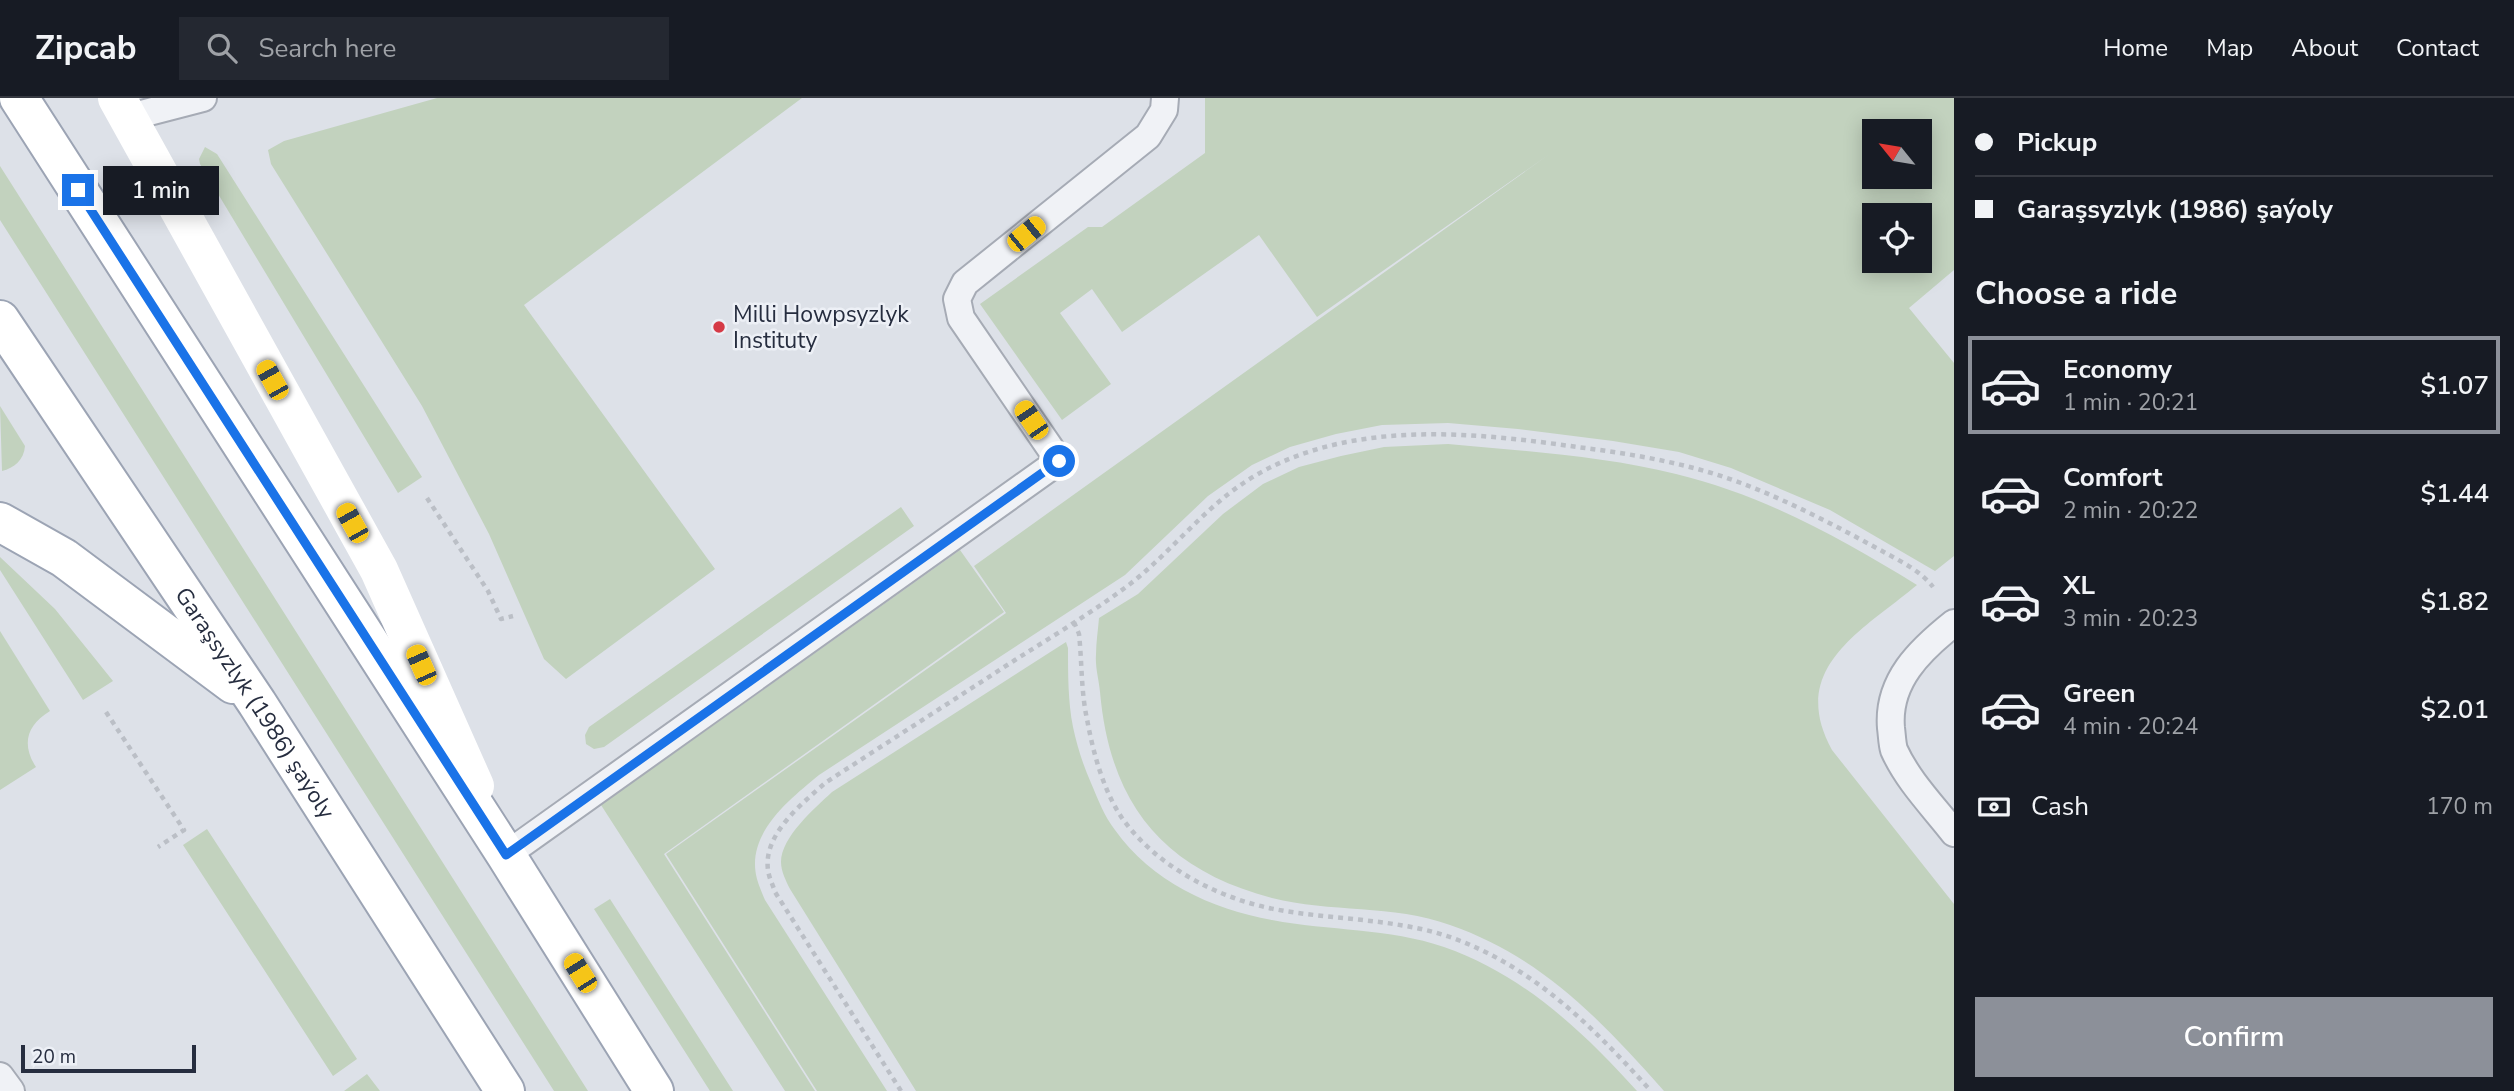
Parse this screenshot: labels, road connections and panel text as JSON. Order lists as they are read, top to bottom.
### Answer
{
  "streets": {
    "main road": ["Garaşsyzlyk (1986) şaýoly"]
  },
  "places": ["Milli Howpsyzlyk Instituty"],
  "scale_bar": "20 m",
  "north": "top left",
  "page": {
    "header": "Zipcab",
    "search": "Search here",
    "nav": [
      "Home",
      "Map",
      "About",
      "Contact"
    ],
    "banner": ["Pickup", "Garaşsyzlyk (1986) şaýoly"],
    "bubble": "1 min",
    "heading": "Choose a ride",
    "list": [
      {
        "name": "Economy",
        "note": "1 min · 20:21",
        "value": "$1.07"
      },
      {
        "name": "Comfort",
        "note": "2 min · 20:22",
        "value": "$1.44"
      },
      {
        "name": "XL",
        "note": "3 min · 20:23",
        "value": "$1.82"
      },
      {
        "name": "Green",
        "note": "4 min · 20:24",
        "value": "$2.01"
      }
    ],
    "pay": ["Cash", "170 m"],
    "buttons": "Confirm",
    "scale": "20 m"
  }
}
